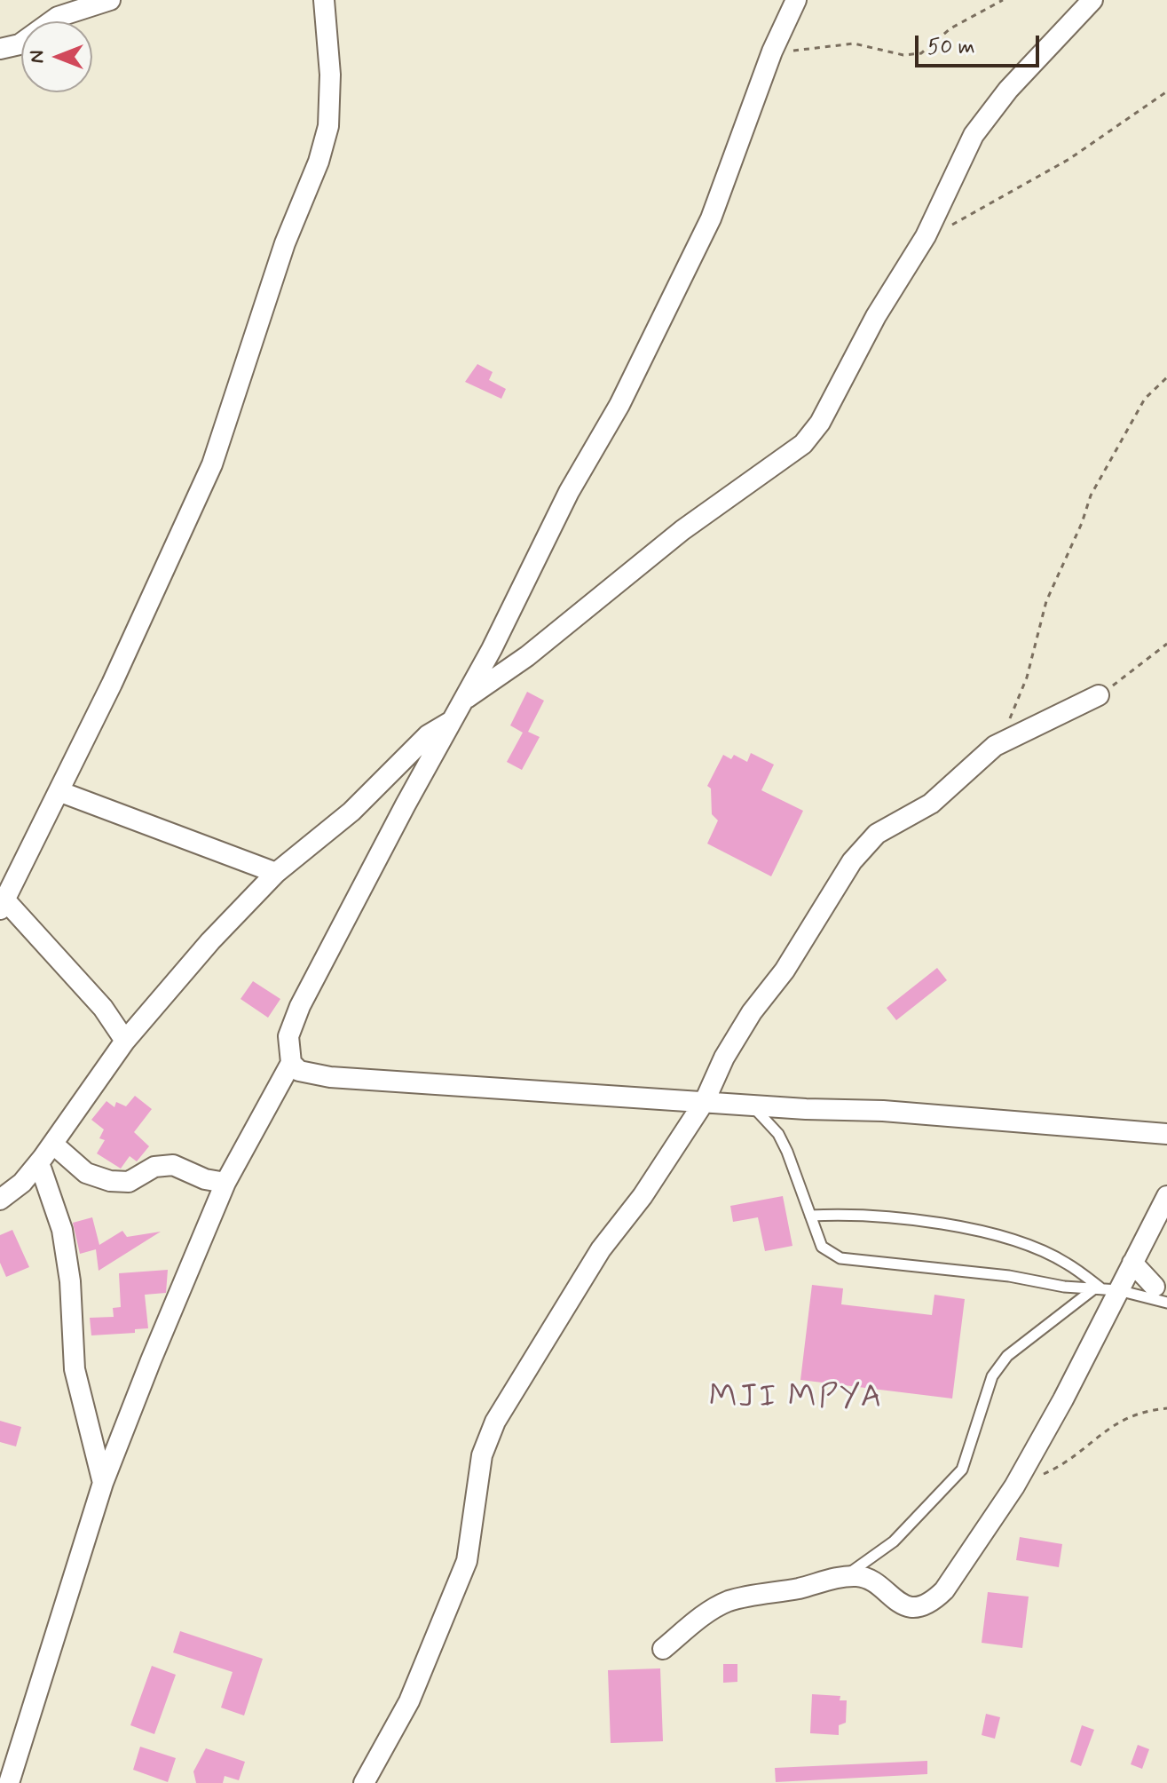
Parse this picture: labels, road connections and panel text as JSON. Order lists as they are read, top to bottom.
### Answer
{
  "districts": ["MJI MPYA"],
  "scale_bar": "50 m",
  "north": "left"
}
